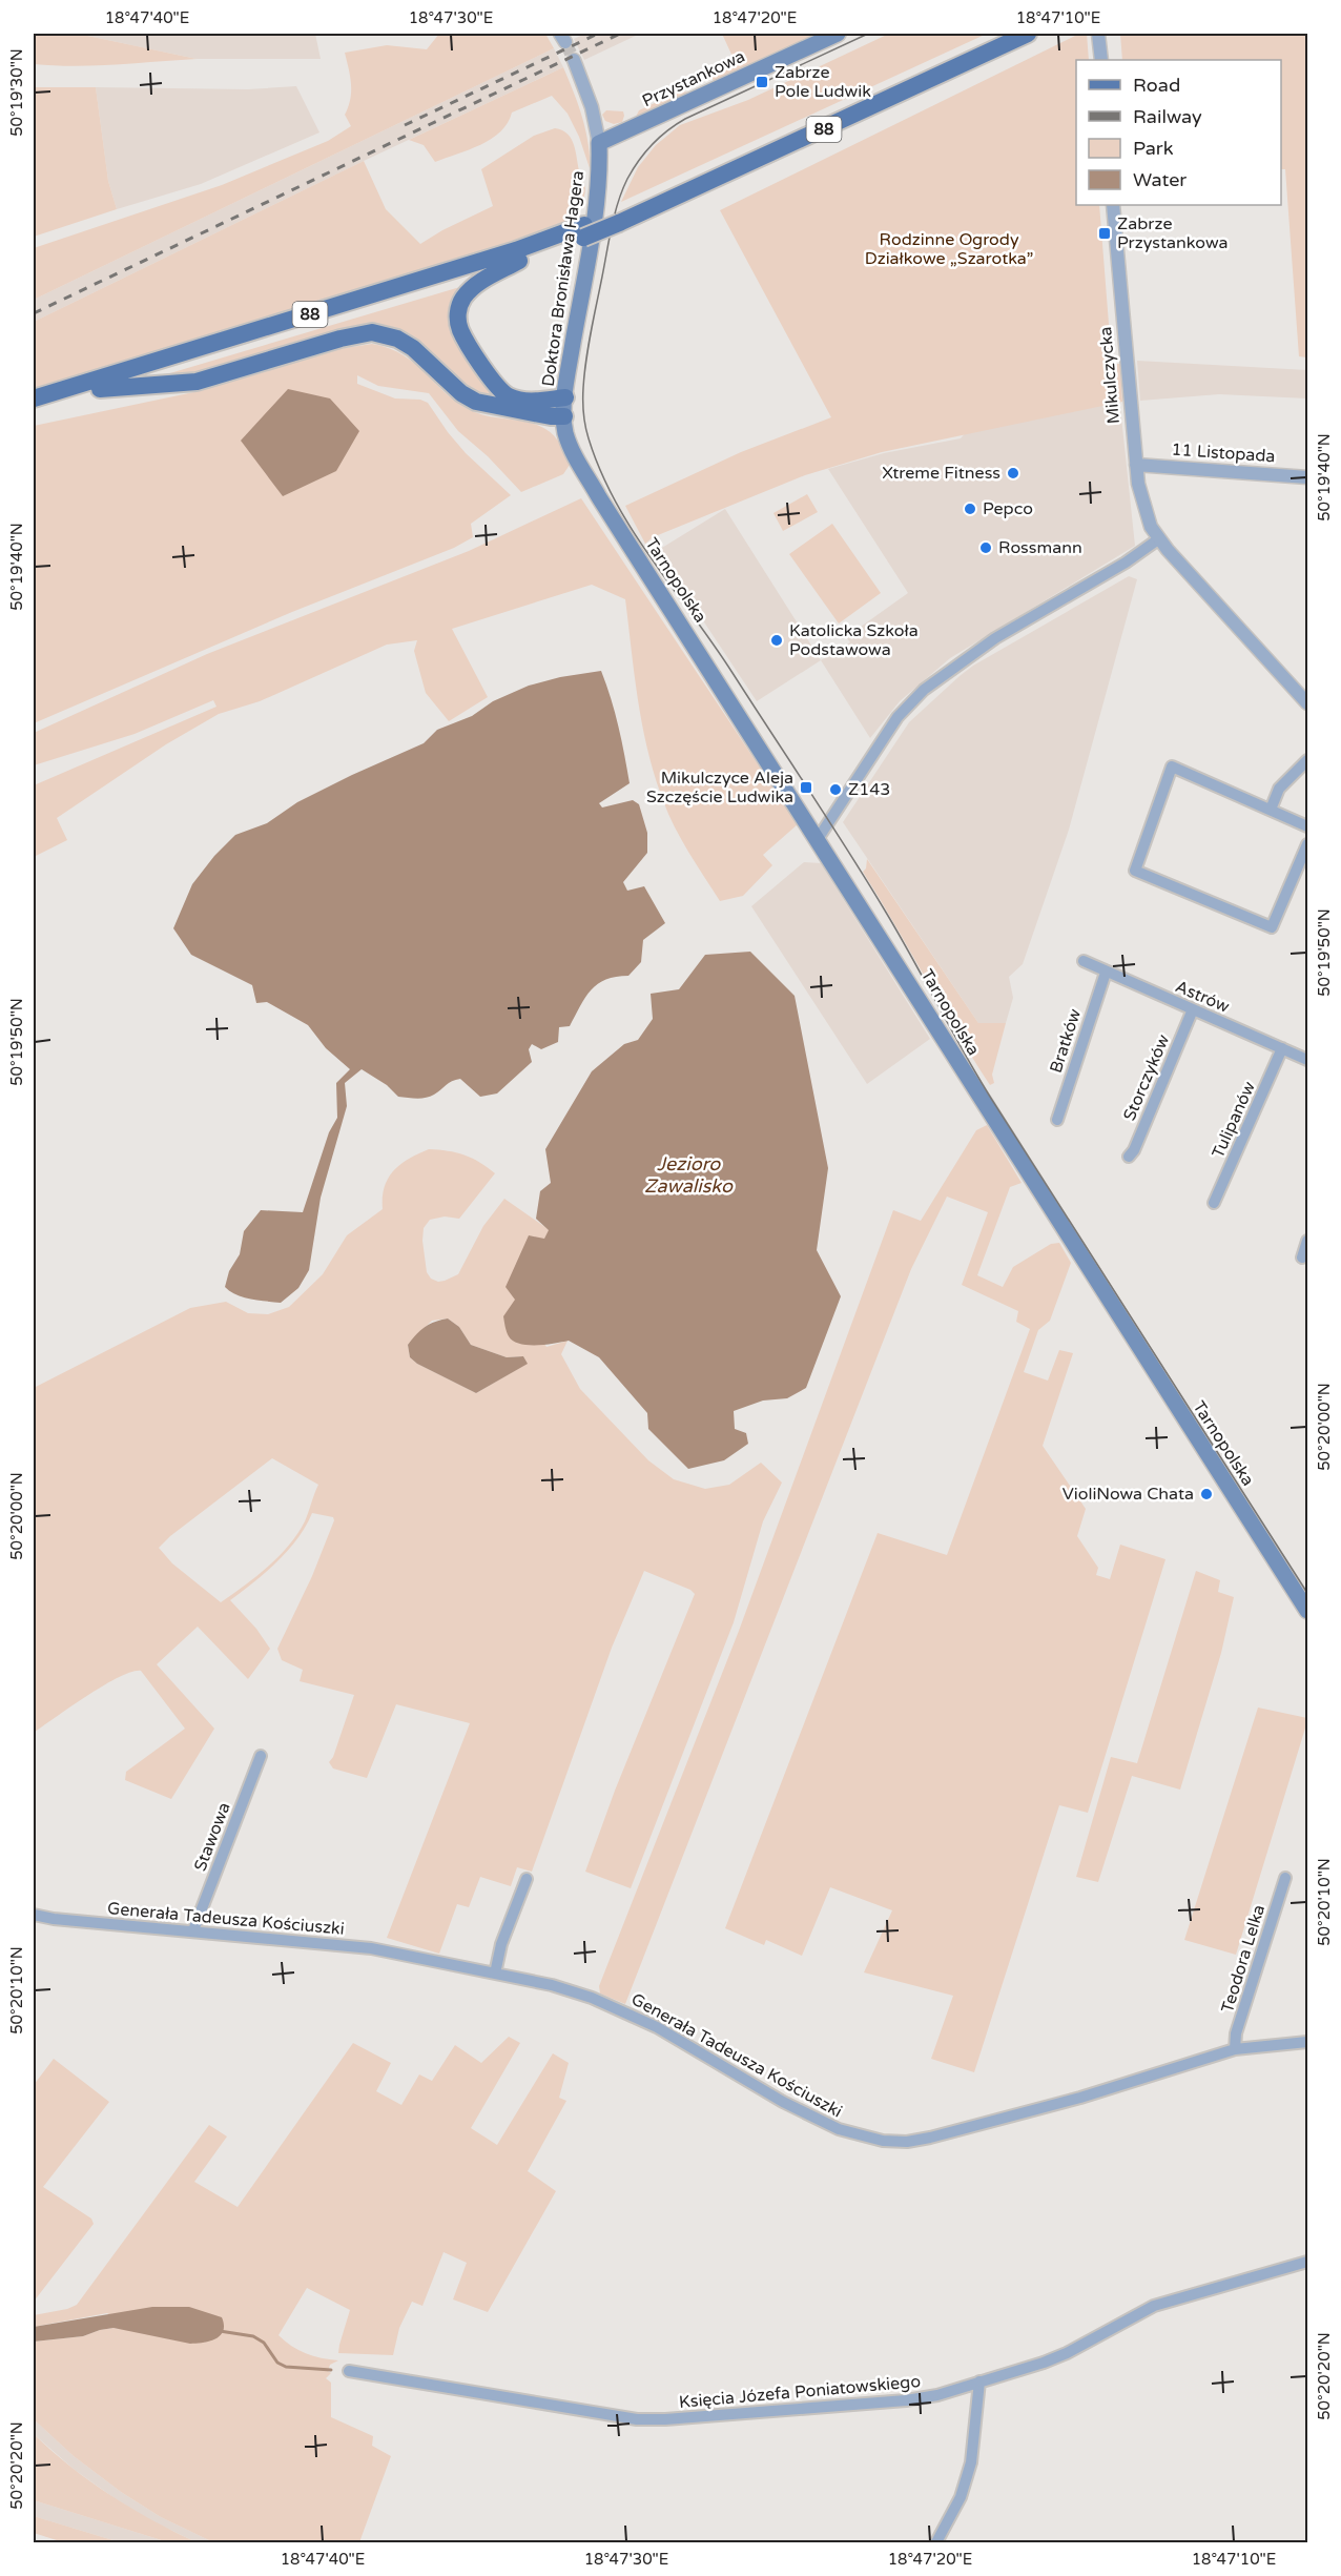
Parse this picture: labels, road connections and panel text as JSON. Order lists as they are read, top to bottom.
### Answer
{
  "streets": {
    "main road": [
      "Przystankowa",
      "88",
      "Doktora Bronisława Hagera",
      "Tarnopolska"
    ],
    "street": [
      "Mikulczycka",
      "11 Listopada",
      "Astrów",
      "Bratków",
      "Storczyków",
      "Tulipanów",
      "Stawowa",
      "Generała Tadeusza Kościuszki",
      "Teodora Lelka",
      "Księcia Józefa Poniatowskiego"
    ]
  },
  "crossings": [
    ["Przystankowa", "Doktora Bronisława Hagera"],
    ["Doktora Bronisława Hagera", "Tarnopolska"],
    ["Mikulczycka", "11 Listopada"],
    ["Astrów", "Bratków"],
    ["Astrów", "Storczyków"],
    ["Astrów", "Tulipanów"],
    ["Stawowa", "Generała Tadeusza Kościuszki"],
    ["Generała Tadeusza Kościuszki", "Teodora Lelka"]
  ],
  "water": ["Jezioro Zawalisko"],
  "parks": ["Rodzinne Ogrody Działkowe „Szarotka”"],
  "places": {
    "transit": ["Zabrze Pole Ludwik", "Zabrze Przystankowa", "Mikulczyce Aleja Szczęście Ludwika"],
    "other": [
      "Xtreme Fitness",
      "Pepco",
      "Rossmann",
      "Katolicka Szkoła Podstawowa",
      "Z143",
      "VioliNowa Chata"
    ]
  },
  "legend": [
    "Road",
    "Railway",
    "Park",
    "Water"
  ],
  "coordinates": [
    "18°47'40\"E",
    "18°47'30\"E",
    "18°47'20\"E",
    "18°47'10\"E",
    "50°19'30\"N",
    "50°19'40\"N",
    "50°19'50\"N",
    "50°20'00\"N",
    "50°20'10\"N",
    "50°20'20\"N"
  ]
}
